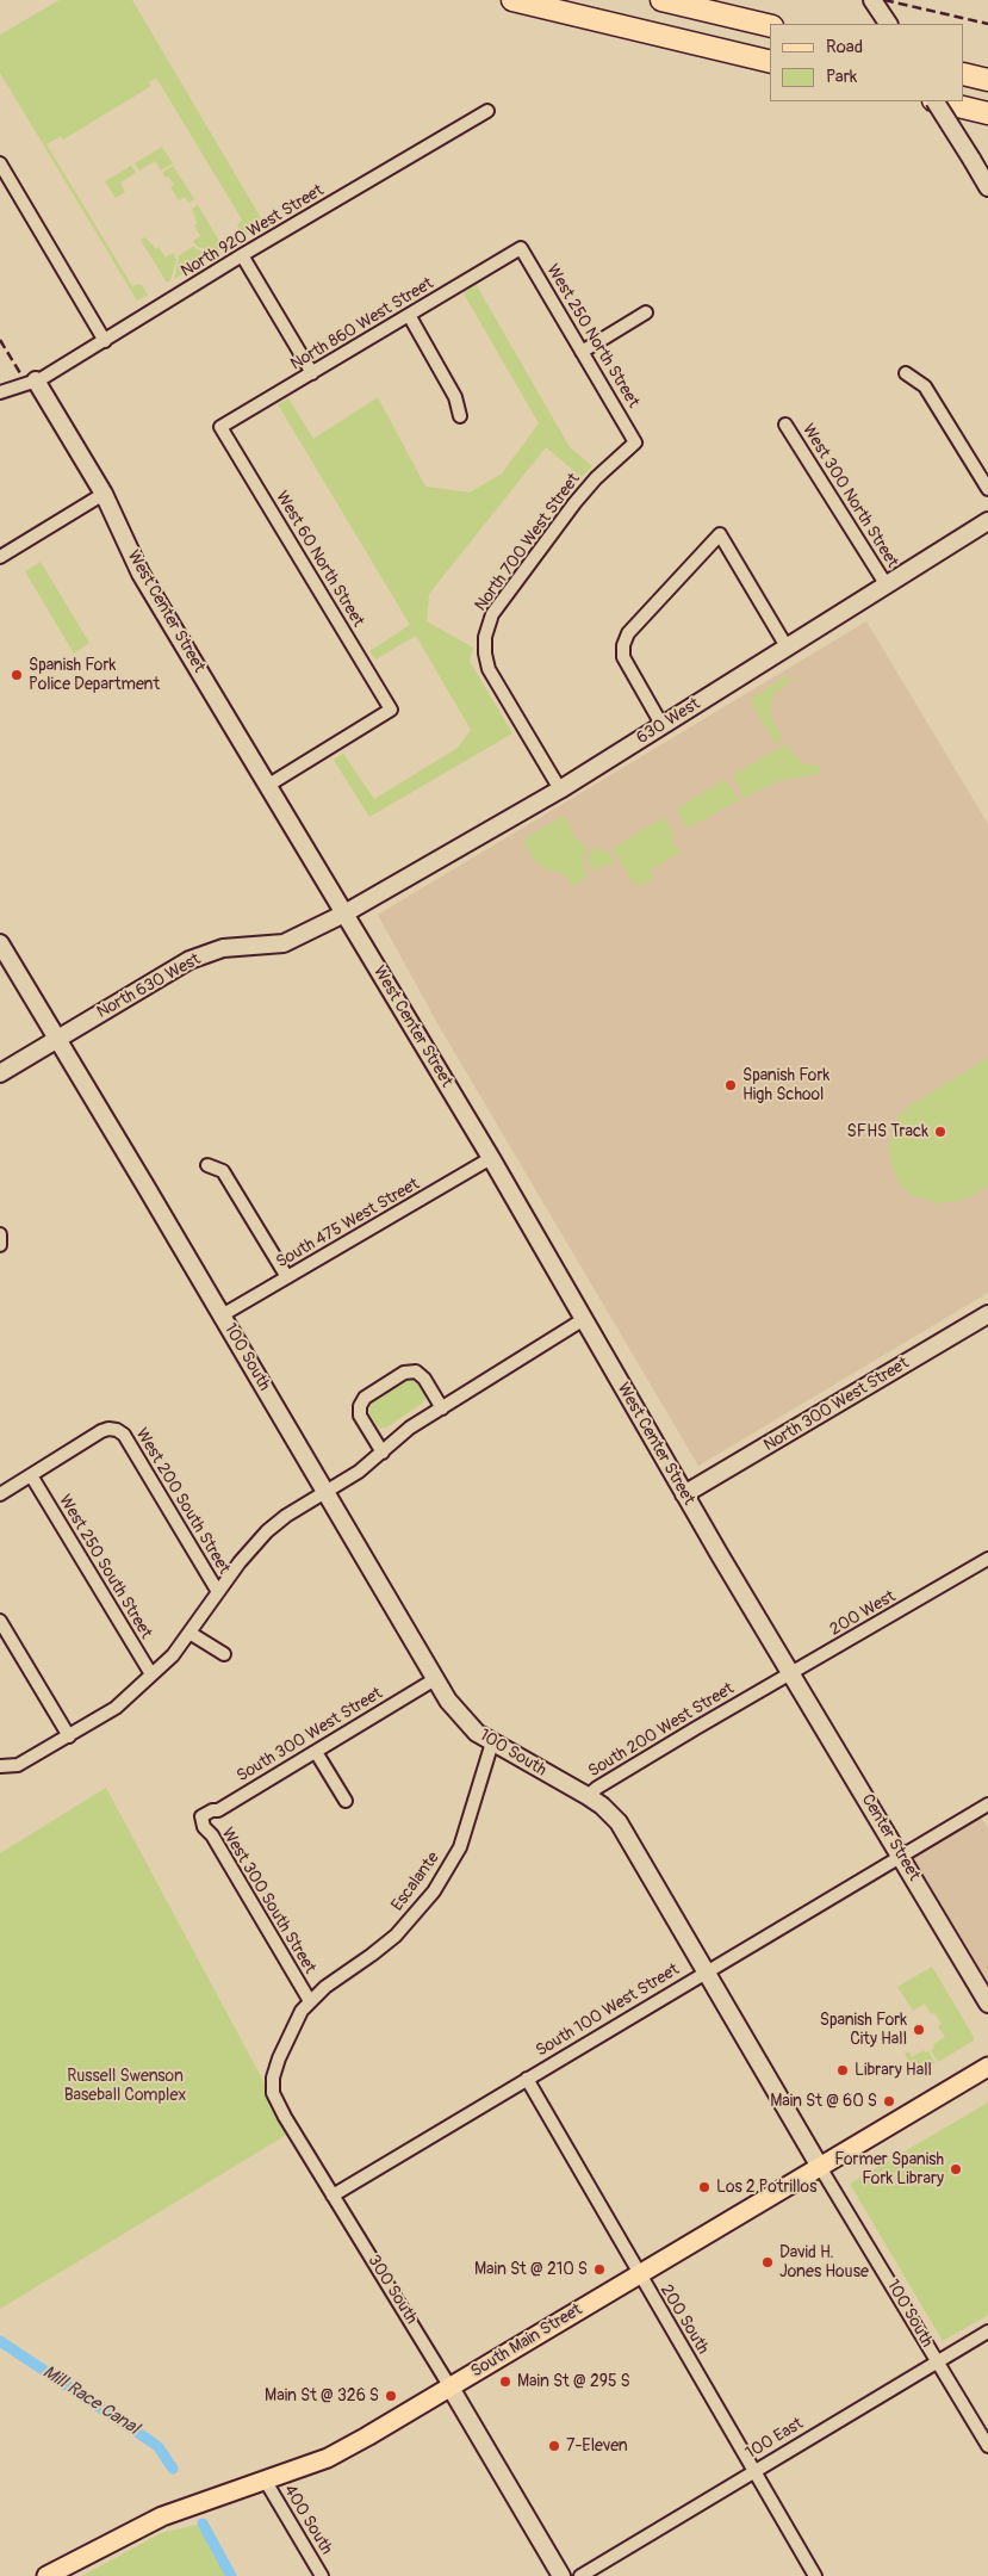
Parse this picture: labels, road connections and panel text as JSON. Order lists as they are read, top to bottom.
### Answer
{
  "streets": {
    "main road": ["South Main Street"],
    "street": [
      "North 920 West Street",
      "North 860 West Street",
      "West 250 North Street",
      "West 300 North Street",
      "North 700 West Street",
      "West 60 North Street",
      "West Center Street",
      "630 West",
      "North 630 West",
      "South 475 West Street",
      "100 South",
      "North 300 West Street",
      "West 200 South Street",
      "West 250 South Street",
      "200 West",
      "South 200 West Street",
      "South 300 West Street",
      "Center Street",
      "Escalante",
      "West 300 South Street",
      "South 100 West Street",
      "300 South",
      "200 South",
      "100 East",
      "400 South"
    ]
  },
  "crossings": [
    ["North 920 West Street", "West Center Street"],
    ["North 860 West Street", "West 250 North Street"],
    ["North 860 West Street", "West 60 North Street"],
    ["West 250 North Street", "North 700 West Street"],
    ["West 300 North Street", "630 West"],
    ["North 700 West Street", "630 West"],
    ["West 60 North Street", "West Center Street"],
    ["West Center Street", "630 West"],
    ["West Center Street", "North 630 West"],
    ["West Center Street", "South 475 West Street"],
    ["West Center Street", "North 300 West Street"],
    ["West Center Street", "200 West"],
    ["West Center Street", "Center Street"],
    ["630 West", "North 630 West"],
    ["North 630 West", "100 South"],
    ["South 475 West Street", "100 South"],
    ["100 South", "South 200 West Street"],
    ["100 South", "South 300 West Street"],
    ["100 South", "Escalante"],
    ["100 South", "South 100 West Street"],
    ["100 South", "South Main Street"],
    ["100 South", "100 East"],
    ["West 200 South Street", "West 250 South Street"],
    ["200 West", "South 200 West Street"],
    ["200 West", "Center Street"],
    ["South 300 West Street", "West 300 South Street"],
    ["Center Street", "South 100 West Street"],
    ["Escalante", "West 300 South Street"],
    ["Escalante", "300 South"],
    ["West 300 South Street", "300 South"],
    ["South 100 West Street", "300 South"],
    ["South 100 West Street", "200 South"],
    ["300 South", "South Main Street"],
    ["200 South", "South Main Street"],
    ["200 South", "100 East"],
    ["South Main Street", "400 South"]
  ],
  "water": ["Mill Race Canal"],
  "parks": ["Russell Swenson Baseball Complex"],
  "places": [
    "Spanish Fork Police Department",
    "Spanish Fork High School",
    "SFHS Track",
    "Spanish Fork City Hall",
    "Library Hall",
    "Main St @ 60 S",
    "Former Spanish Fork Library",
    "Los 2 Potrillos",
    "David H. Jones House",
    "Main St @ 210 S",
    "Main St @ 295 S",
    "Main St @ 326 S",
    "7-Eleven"
  ],
  "legend": ["Road", "Park"]
}
